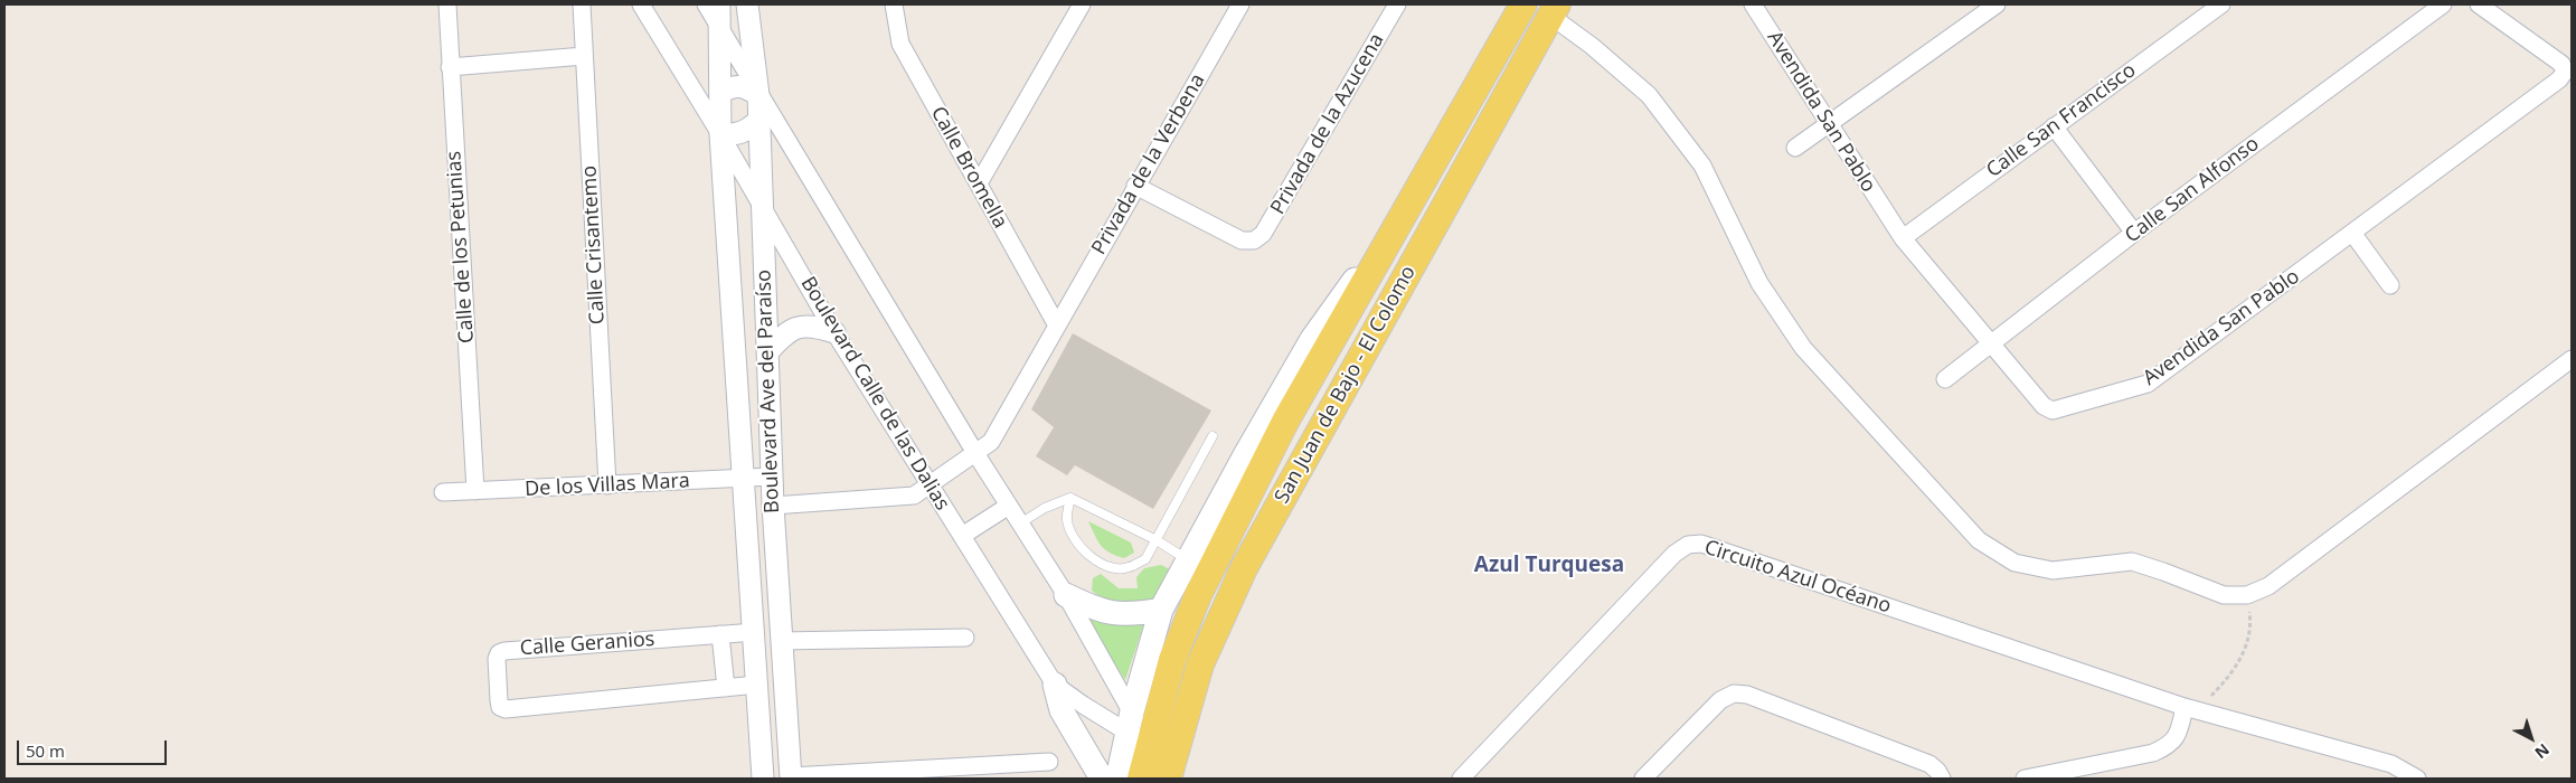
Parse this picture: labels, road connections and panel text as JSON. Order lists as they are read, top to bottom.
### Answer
{
  "streets": {
    "main road": ["San Juan de Bajo - El Colomo"],
    "street": [
      "Avendida San Pablo",
      "Calle San Francisco",
      "Privada de la Azucena",
      "Privada de la Verbena",
      "Calle Bromella",
      "Calle San Alfonso",
      "Calle Crisantemo",
      "Calle de los Petunias",
      "Boulevard Ave del Paraíso",
      "Boulevard Calle de las Dalias",
      "De los Villas Mara",
      "Circuito Azul Océano",
      "Calle Geranios"
    ]
  },
  "crossings": [
    ["Avendida San Pablo", "Calle San Francisco"],
    ["Avendida San Pablo", "Calle San Alfonso"],
    ["Privada de la Azucena", "Privada de la Verbena"],
    ["Privada de la Verbena", "Calle Bromella"],
    ["Privada de la Verbena", "Boulevard Ave del Paraíso"],
    ["Privada de la Verbena", "Boulevard Calle de las Dalias"],
    ["Calle Crisantemo", "De los Villas Mara"],
    ["Calle de los Petunias", "De los Villas Mara"],
    ["San Juan de Bajo - El Colomo", "Boulevard Calle de las Dalias"],
    ["Boulevard Ave del Paraíso", "Boulevard Calle de las Dalias"],
    ["Boulevard Ave del Paraíso", "De los Villas Mara"],
    ["Boulevard Ave del Paraíso", "Calle Geranios"]
  ],
  "districts": ["Azul Turquesa"],
  "scale_bar": "50 m",
  "north": "bottom right"
}
